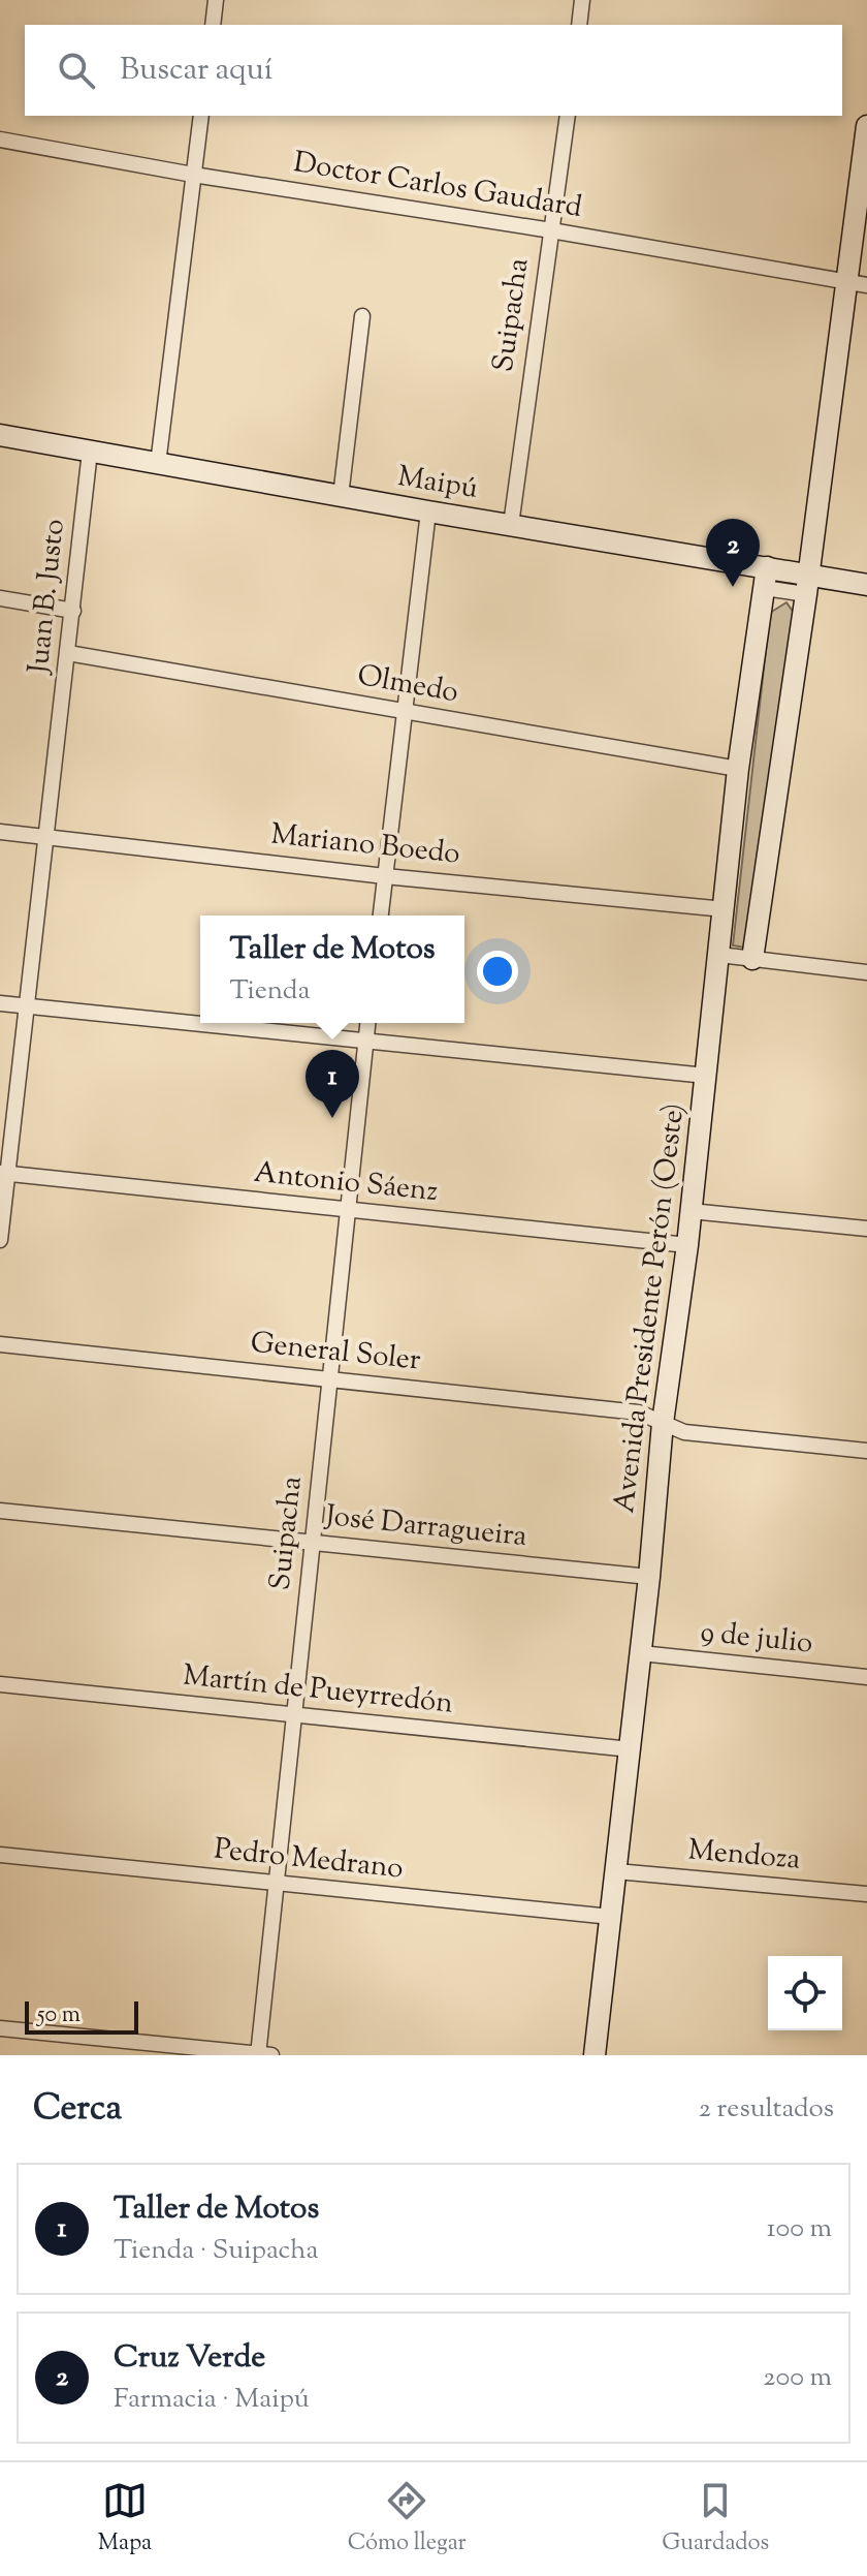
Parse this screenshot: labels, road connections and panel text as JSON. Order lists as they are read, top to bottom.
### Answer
{
  "streets": {
    "main road": ["Maipú", "Avenida Presidente Perón (Oeste)"],
    "street": [
      "Doctor Carlos Gaudard",
      "Suipacha",
      "Juan B. Justo",
      "Olmedo",
      "Mariano Boedo",
      "Antonio Sáenz",
      "General Soler",
      "José Darragueira",
      "9 de julio",
      "Martín de Pueyrredón",
      "Mendoza",
      "Pedro Medrano"
    ]
  },
  "crossings": [
    ["Doctor Carlos Gaudard", "Suipacha"],
    ["Suipacha", "Maipú"],
    ["Suipacha", "Antonio Sáenz"],
    ["Suipacha", "General Soler"],
    ["Suipacha", "José Darragueira"],
    ["Suipacha", "Martín de Pueyrredón"],
    ["Suipacha", "Pedro Medrano"],
    ["Maipú", "Juan B. Justo"],
    ["Maipú", "Avenida Presidente Perón (Oeste)"],
    ["Juan B. Justo", "Olmedo"],
    ["Juan B. Justo", "Mariano Boedo"],
    ["Juan B. Justo", "Antonio Sáenz"],
    ["Olmedo", "Avenida Presidente Perón (Oeste)"],
    ["Mariano Boedo", "Avenida Presidente Perón (Oeste)"],
    ["Antonio Sáenz", "Avenida Presidente Perón (Oeste)"],
    ["Avenida Presidente Perón (Oeste)", "General Soler"],
    ["Avenida Presidente Perón (Oeste)", "José Darragueira"],
    ["Avenida Presidente Perón (Oeste)", "9 de julio"],
    ["Avenida Presidente Perón (Oeste)", "Martín de Pueyrredón"],
    ["Avenida Presidente Perón (Oeste)", "Mendoza"],
    ["Avenida Presidente Perón (Oeste)", "Pedro Medrano"]
  ],
  "scale_bar": "50 m",
  "page": {
    "search": "Buscar aquí",
    "pins": ["2", "1"],
    "popup": ["Taller de Motos", "Tienda"],
    "scale": "50 m",
    "heading": ["Cerca", "2 resultados"],
    "list": [
      {
        "mark": "1",
        "name": "Taller de Motos",
        "note": "Tienda · Suipacha",
        "value": "100 m"
      },
      {
        "mark": "2",
        "name": "Cruz Verde",
        "note": "Farmacia · Maipú",
        "value": "200 m"
      }
    ],
    "nav": ["Mapa", "Cómo llegar", "Guardados"]
  }
}
